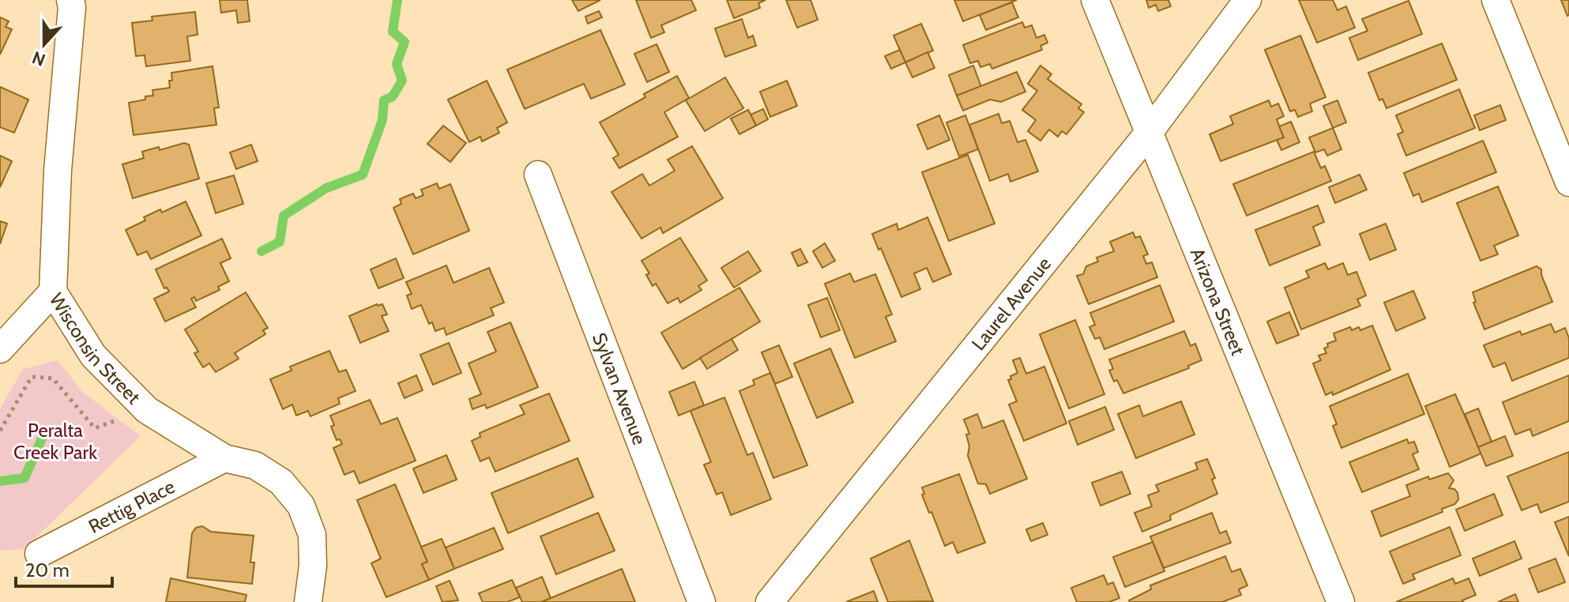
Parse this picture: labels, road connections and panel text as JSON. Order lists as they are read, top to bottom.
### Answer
{
  "streets": {
    "street": [
      "Arizona Street",
      "Laurel Avenue",
      "Wisconsin Street",
      "Sylvan Avenue",
      "Rettig Place"
    ]
  },
  "crossings": [
    ["Arizona Street", "Laurel Avenue"],
    ["Wisconsin Street", "Rettig Place"]
  ],
  "parks": ["Peralta Creek Park"],
  "scale_bar": "20 m",
  "north": "bottom"
}
